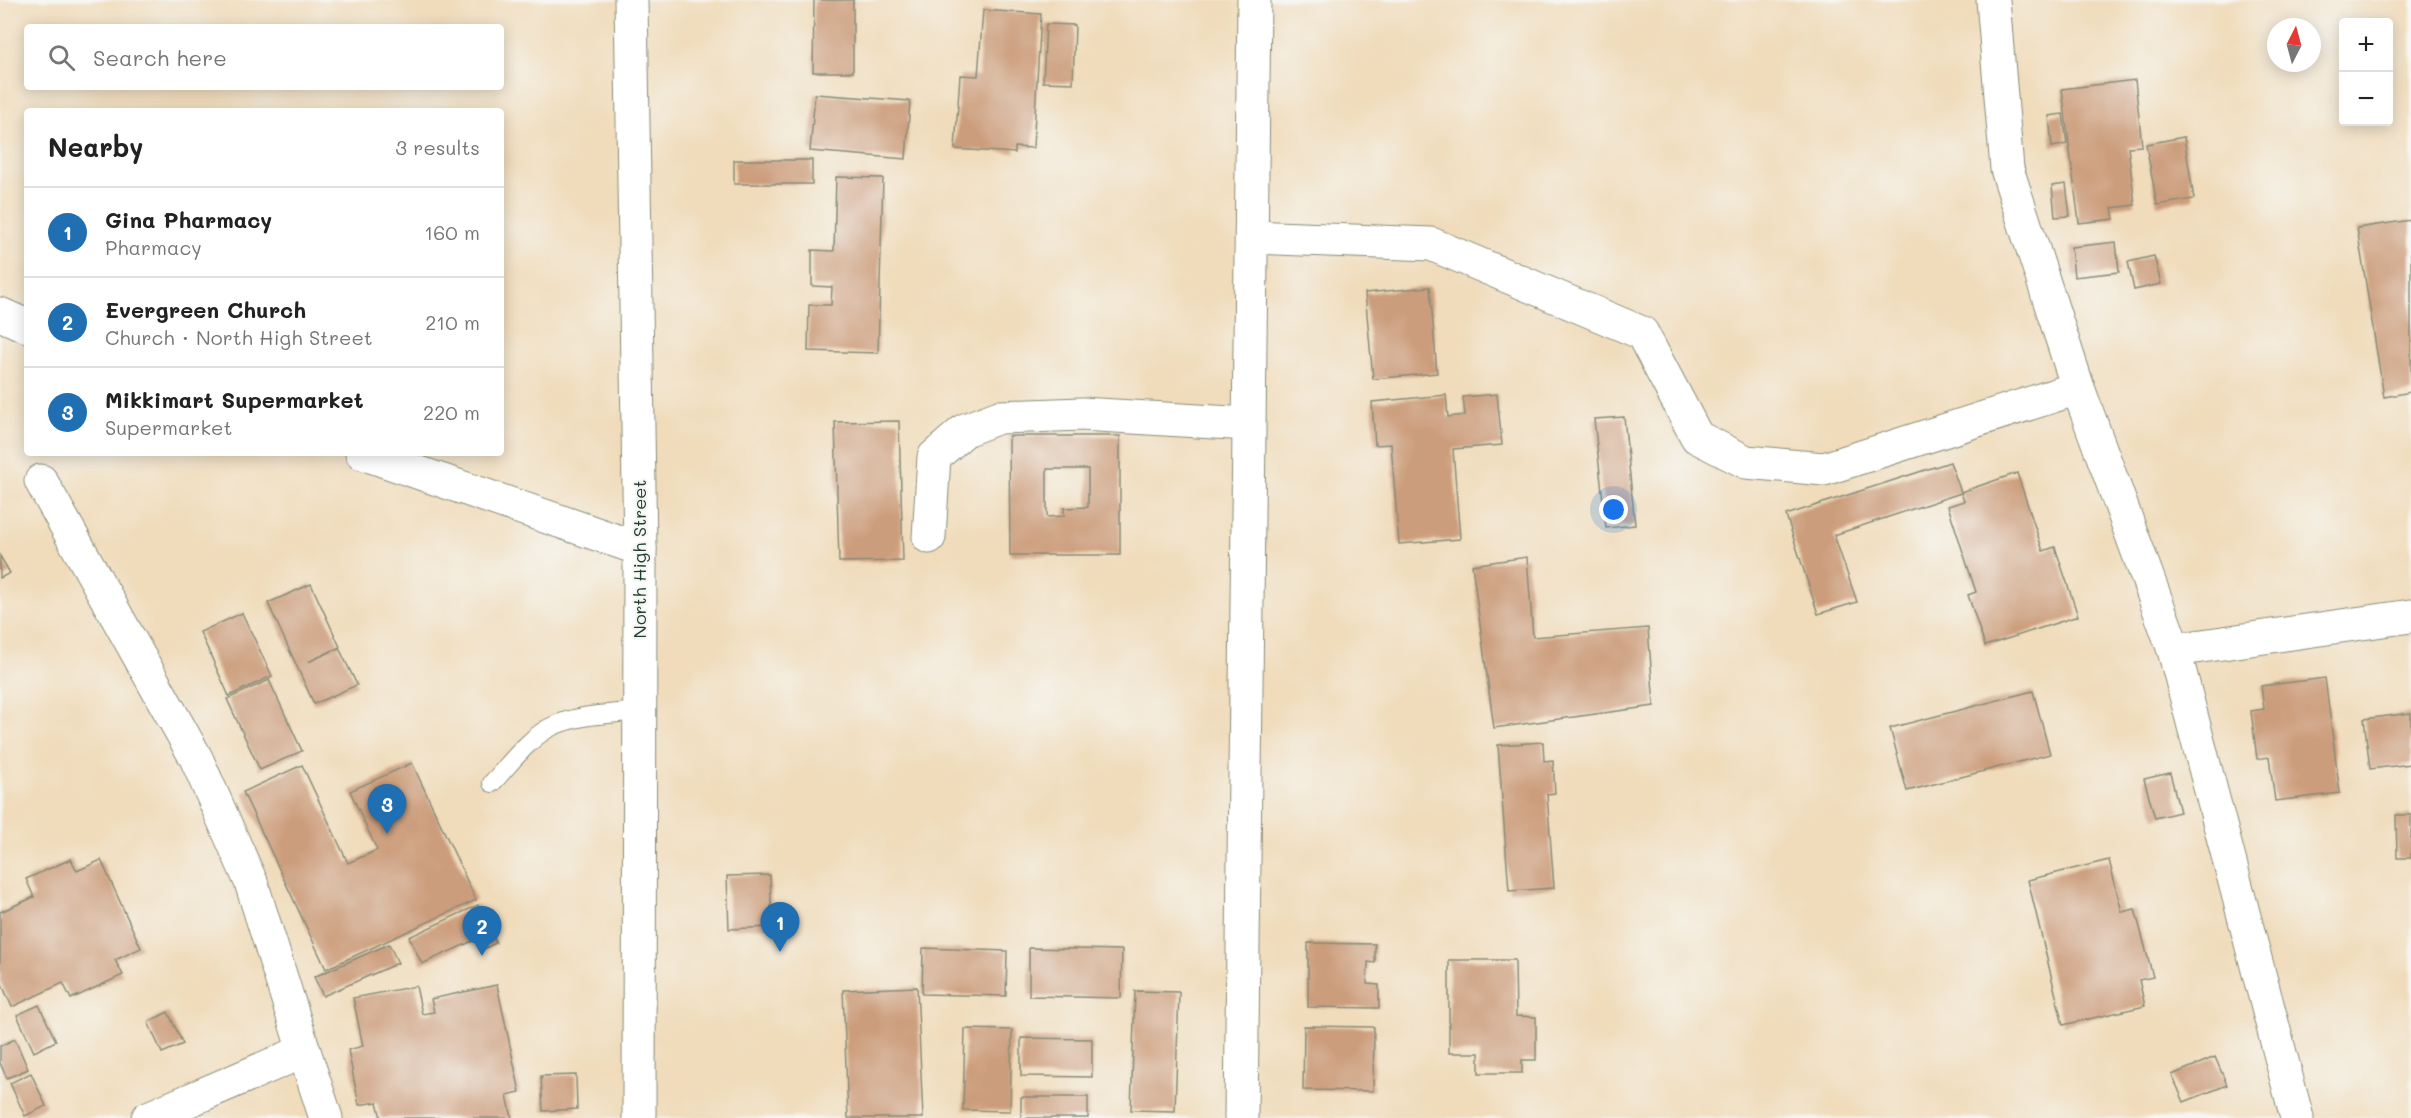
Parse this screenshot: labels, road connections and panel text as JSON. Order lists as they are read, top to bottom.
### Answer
{
  "streets": {
    "main road": ["North High Street"]
  },
  "north": "top",
  "page": {
    "map_buttons": ["+", "−"],
    "search": "Search here",
    "heading": ["Nearby", "3 results"],
    "list": [
      {
        "mark": "1",
        "name": "Gina Pharmacy",
        "note": "Pharmacy",
        "value": "160 m"
      },
      {
        "mark": "2",
        "name": "Evergreen Church",
        "note": "Church · North High Street",
        "value": "210 m"
      },
      {
        "mark": "3",
        "name": "Mikkimart Supermarket",
        "note": "Supermarket",
        "value": "220 m"
      }
    ],
    "pins": ["3", "1", "2"]
  }
}
